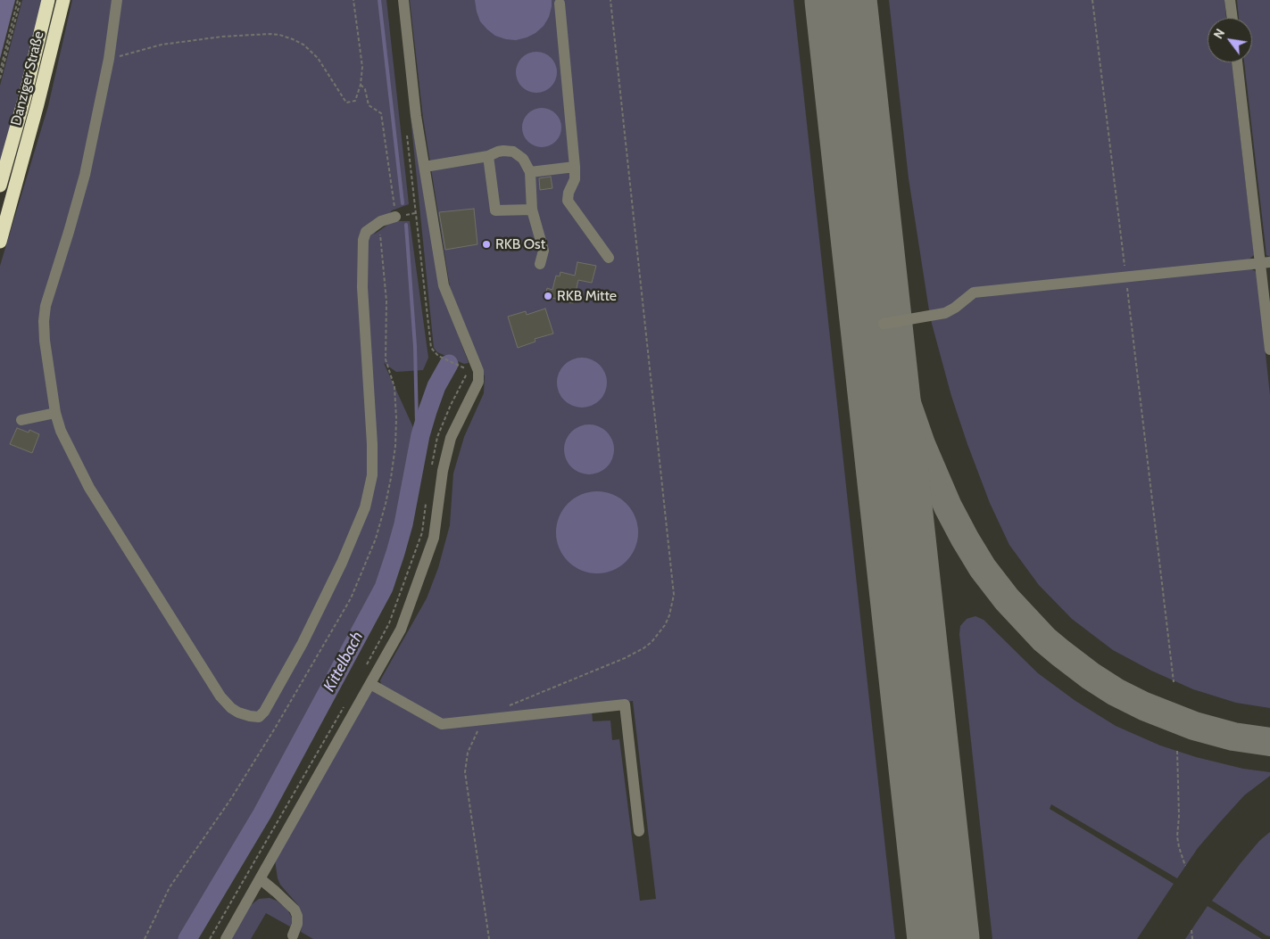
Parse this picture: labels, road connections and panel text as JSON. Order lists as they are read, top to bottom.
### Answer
{
  "streets": {
    "highway": ["Danziger Straße"]
  },
  "water": ["Kittelbach"],
  "places": ["RKB Ost", "RKB Mitte"],
  "north": "top left"
}
